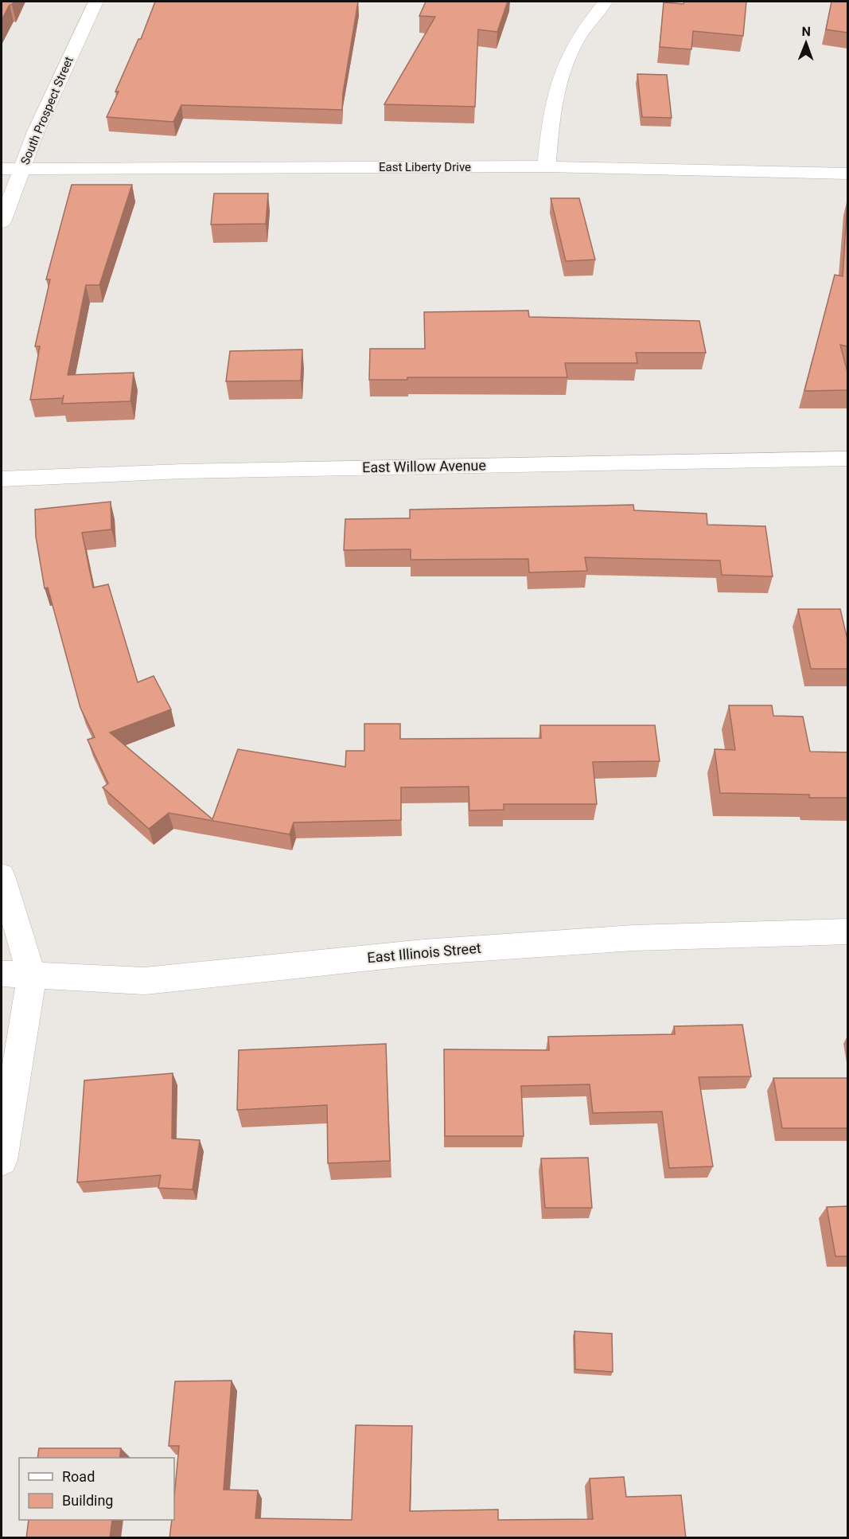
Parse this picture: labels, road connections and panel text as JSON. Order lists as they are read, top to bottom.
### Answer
{
  "streets": {
    "street": [
      "South Prospect Street",
      "East Liberty Drive",
      "East Willow Avenue",
      "East Illinois Street"
    ]
  },
  "crossings": [
    ["South Prospect Street", "East Liberty Drive"]
  ],
  "legend": ["Road", "Building"],
  "north": "top"
}
